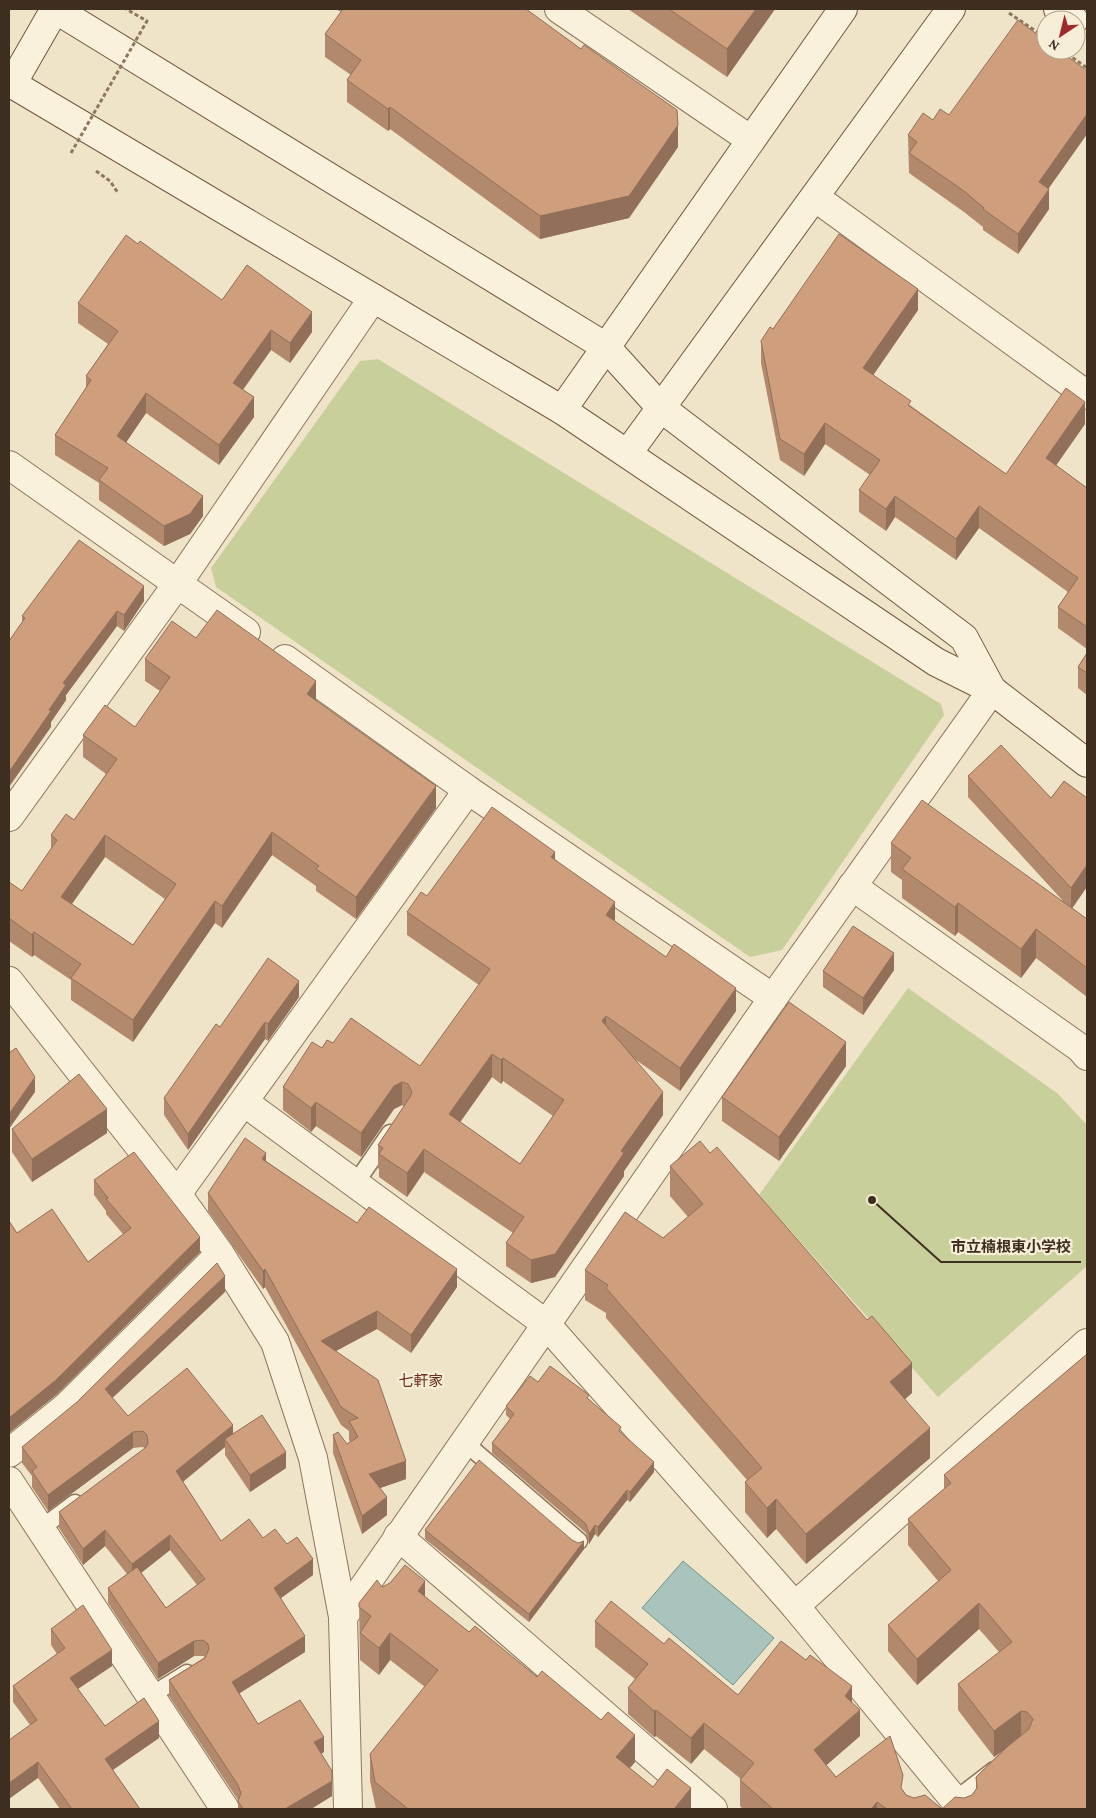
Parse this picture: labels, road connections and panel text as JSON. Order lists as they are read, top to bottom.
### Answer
{
  "districts": ["七軒家"],
  "places": ["市立楠根東小学校"],
  "north": "bottom left"
}
